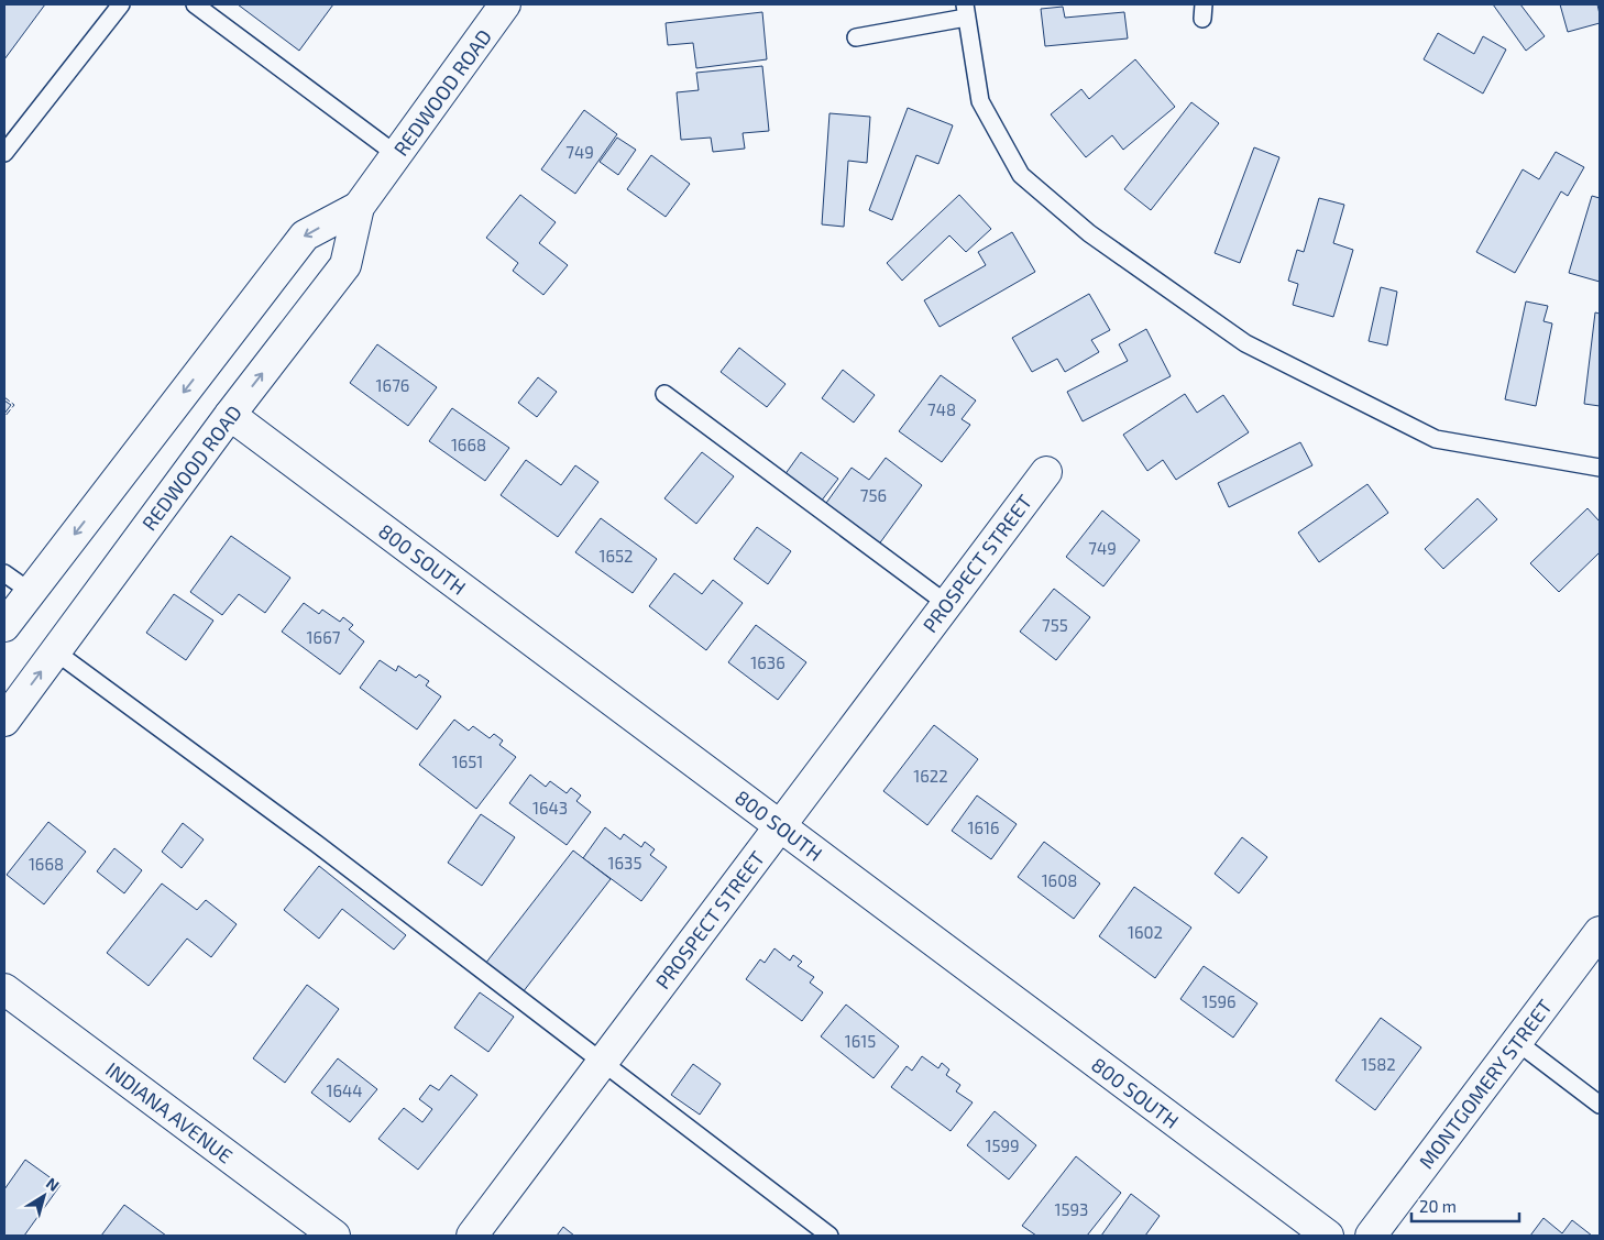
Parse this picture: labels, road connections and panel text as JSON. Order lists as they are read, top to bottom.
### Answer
{
  "streets": {
    "street": [
      "REDWOOD ROAD",
      "800 SOUTH",
      "PROSPECT STREET",
      "MONTGOMERY STREET",
      "INDIANA AVENUE"
    ]
  },
  "crossings": [
    ["REDWOOD ROAD", "800 SOUTH"],
    ["800 SOUTH", "PROSPECT STREET"]
  ],
  "house_numbers": [
    "749",
    "1676",
    "748",
    "1668",
    "756",
    "749",
    "1652",
    "755",
    "1667",
    "1636",
    "1651",
    "1622",
    "1643",
    "1616",
    "1635",
    "1668",
    "1608",
    "1602",
    "1596",
    "1615",
    "1582",
    "1644",
    "1599",
    "1593"
  ],
  "scale_bar": "20 m",
  "north": "top right"
}
